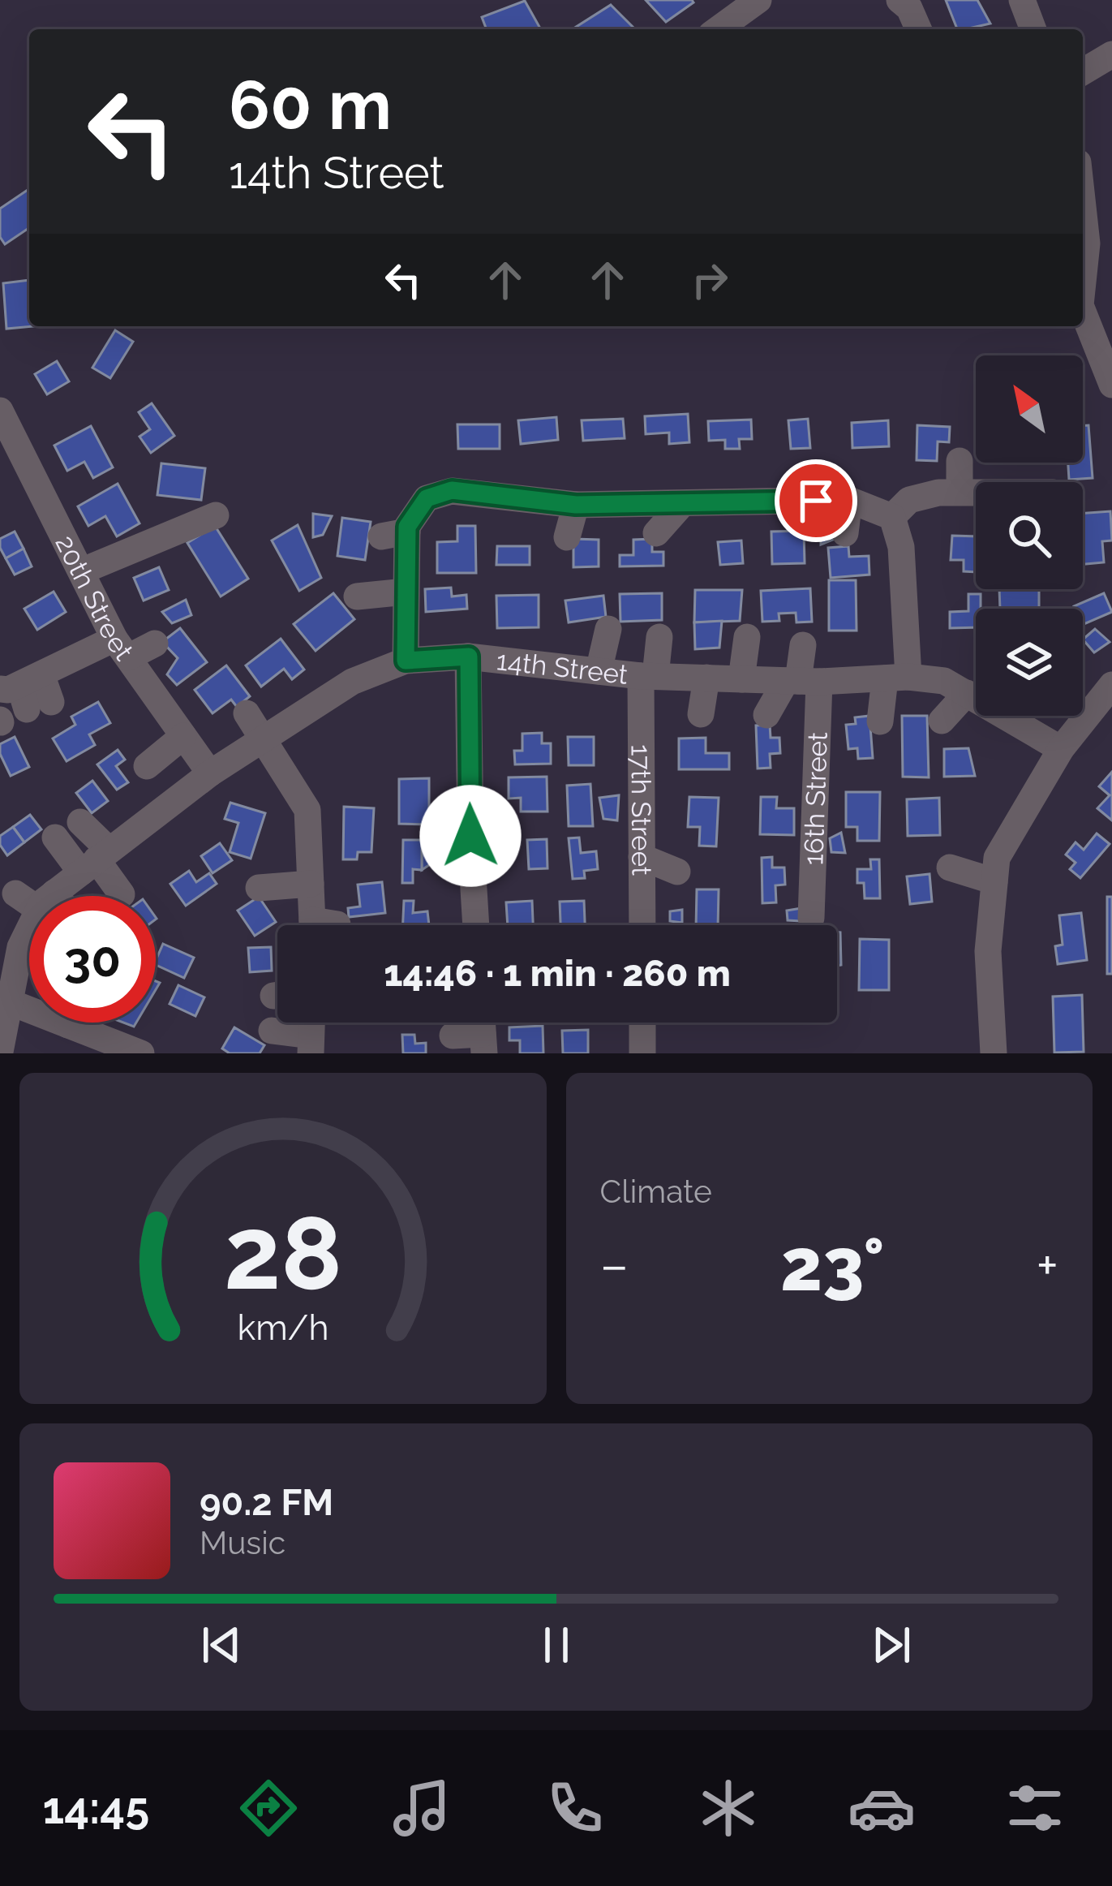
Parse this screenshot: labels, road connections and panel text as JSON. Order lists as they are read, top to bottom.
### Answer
{
  "streets": {
    "street": [
      "20th Street",
      "14th Street",
      "16th Street",
      "17th Street"
    ]
  },
  "crossings": [
    ["20th Street", "14th Street"],
    ["14th Street", "16th Street"],
    ["14th Street", "17th Street"]
  ],
  "north": "top left",
  "page": {
    "turn": ["60 m", "14th Street"],
    "limit": "30",
    "trip": "14:46 · 1 min · 260 m",
    "tile": "Climate",
    "heat": ["−", "23°", "+"],
    "song": ["90.2 FM", "Music"],
    "tabs": "14:45",
    "gauge": ["28", "km/h"]
  }
}
